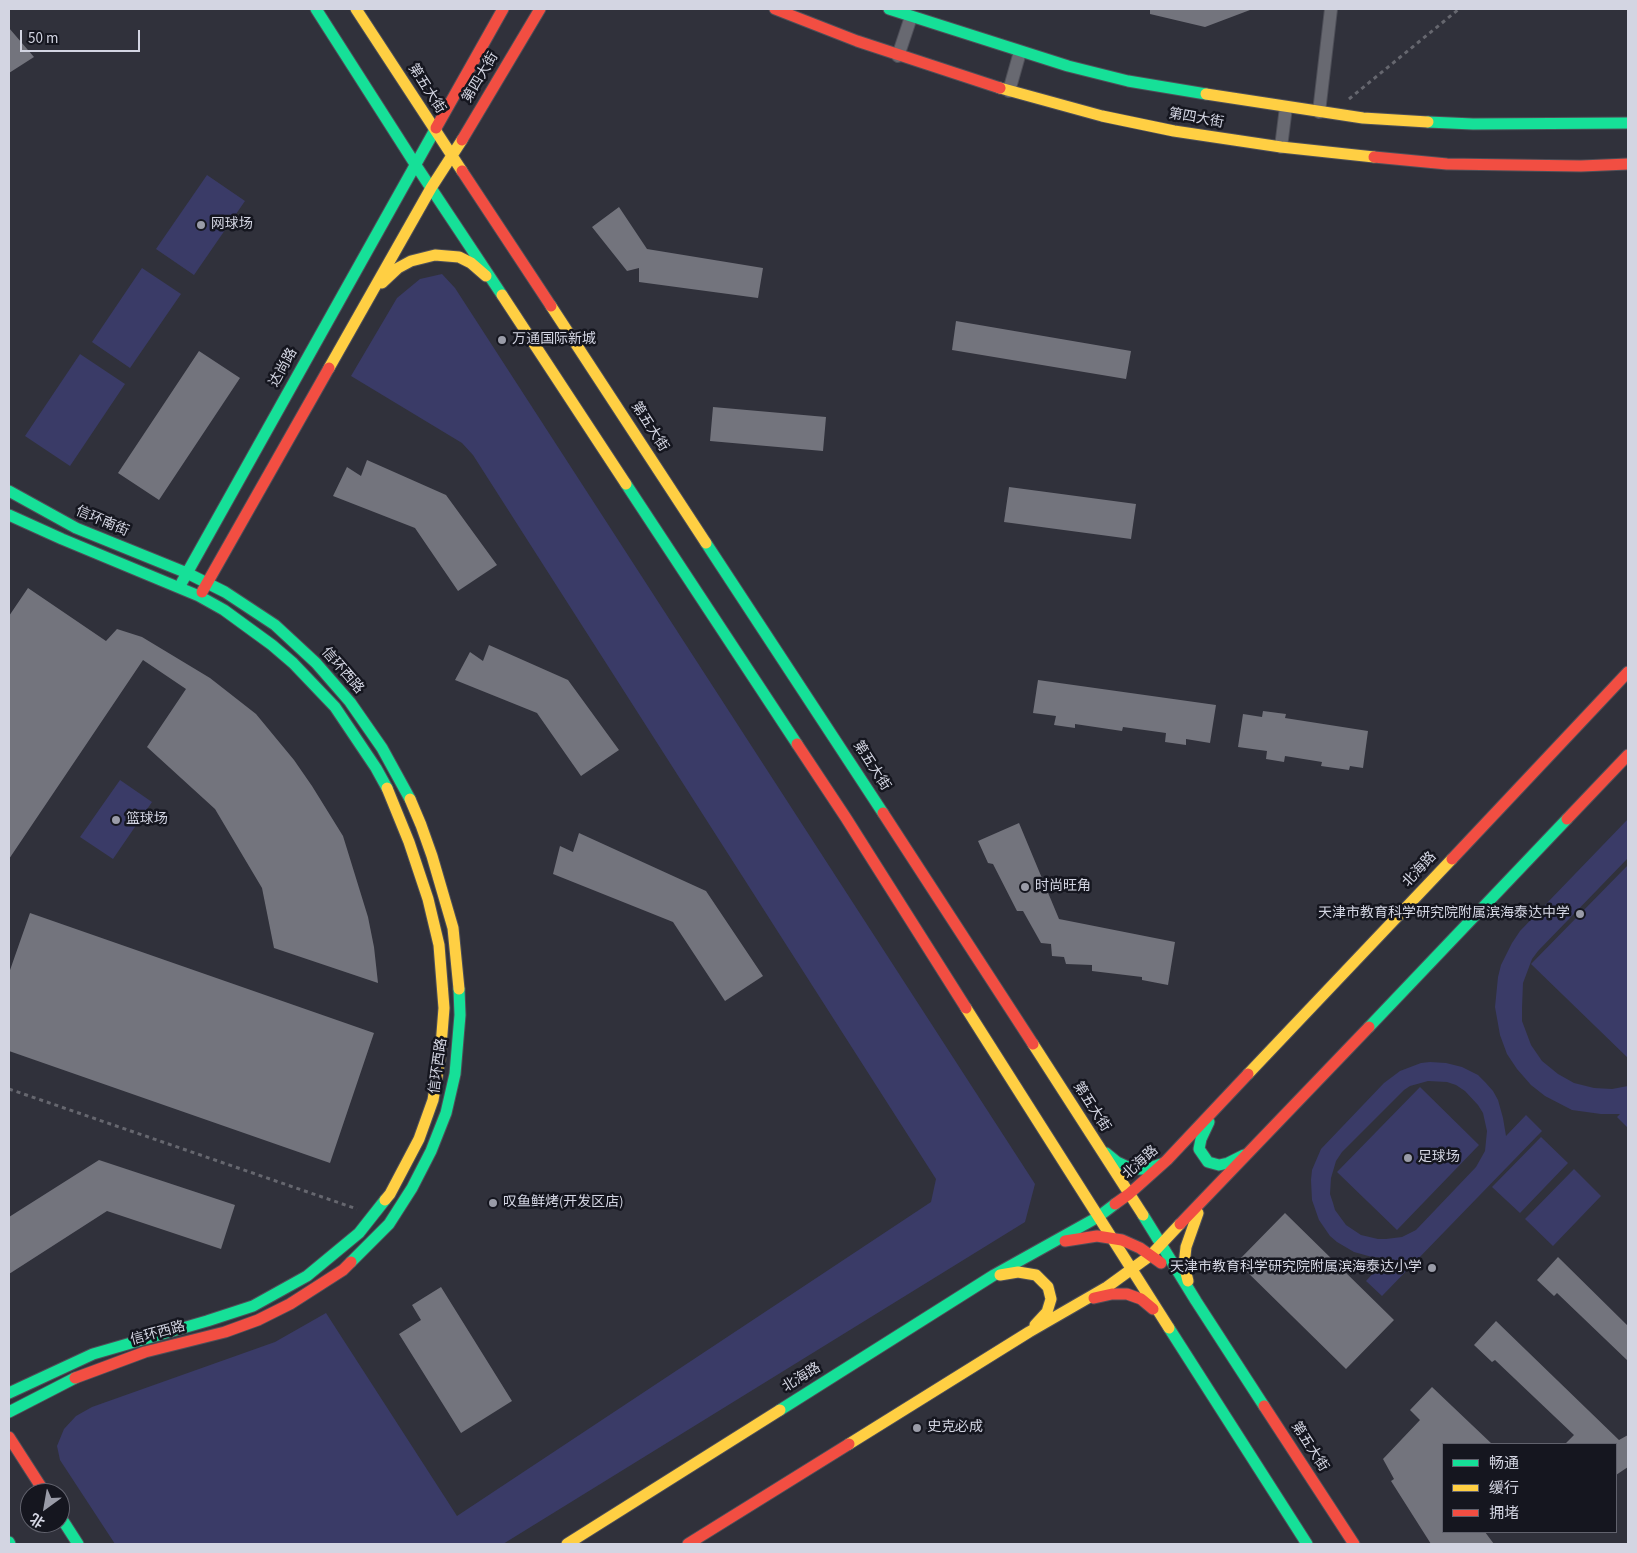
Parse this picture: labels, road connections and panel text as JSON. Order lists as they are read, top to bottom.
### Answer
{
  "streets": {
    "main road": [
      "第四大街",
      "第五大街",
      "达尚路",
      "信环南街",
      "信环西路",
      "北海路"
    ]
  },
  "crossings": [
    ["第四大街", "第五大街"],
    ["第四大街", "达尚路"],
    ["第五大街", "北海路"],
    ["达尚路", "信环南街"],
    ["达尚路", "信环西路"],
    ["信环南街", "信环西路"]
  ],
  "places": [
    "网球场",
    "万通国际新城",
    "篮球场",
    "时尚旺角",
    "天津市教育科学研究院附属滨海泰达中学",
    "足球场",
    "叹鱼鲜烤(开发区店)",
    "天津市教育科学研究院附属滨海泰达小学",
    "史克必成"
  ],
  "legend": ["畅通", "缓行", "拥堵"],
  "scale_bar": "50 m",
  "north": "bottom left"
}
